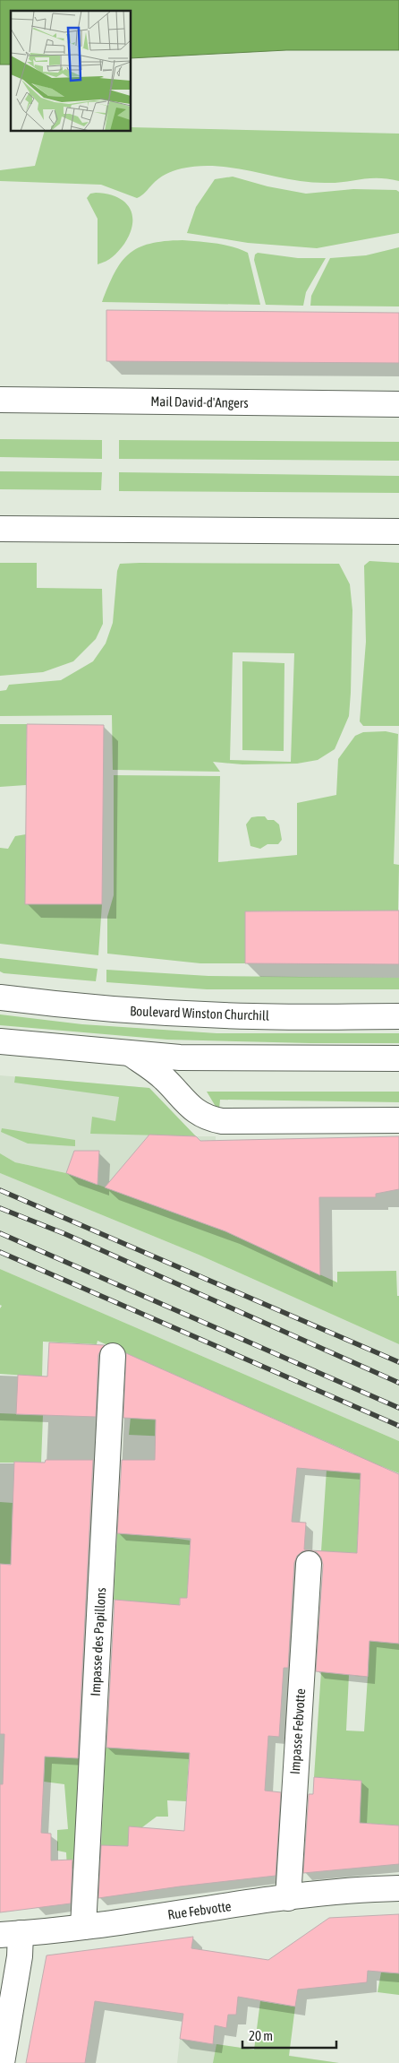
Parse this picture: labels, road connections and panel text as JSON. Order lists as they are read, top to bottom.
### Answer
{
  "streets": {
    "street": [
      "Mail David-d'Angers",
      "Boulevard Winston Churchill",
      "Impasse des Papillons",
      "Impasse Febvotte",
      "Rue Febvotte"
    ]
  },
  "crossings": [
    ["Impasse des Papillons", "Rue Febvotte"],
    ["Impasse Febvotte", "Rue Febvotte"]
  ],
  "scale_bar": "20 m"
}
